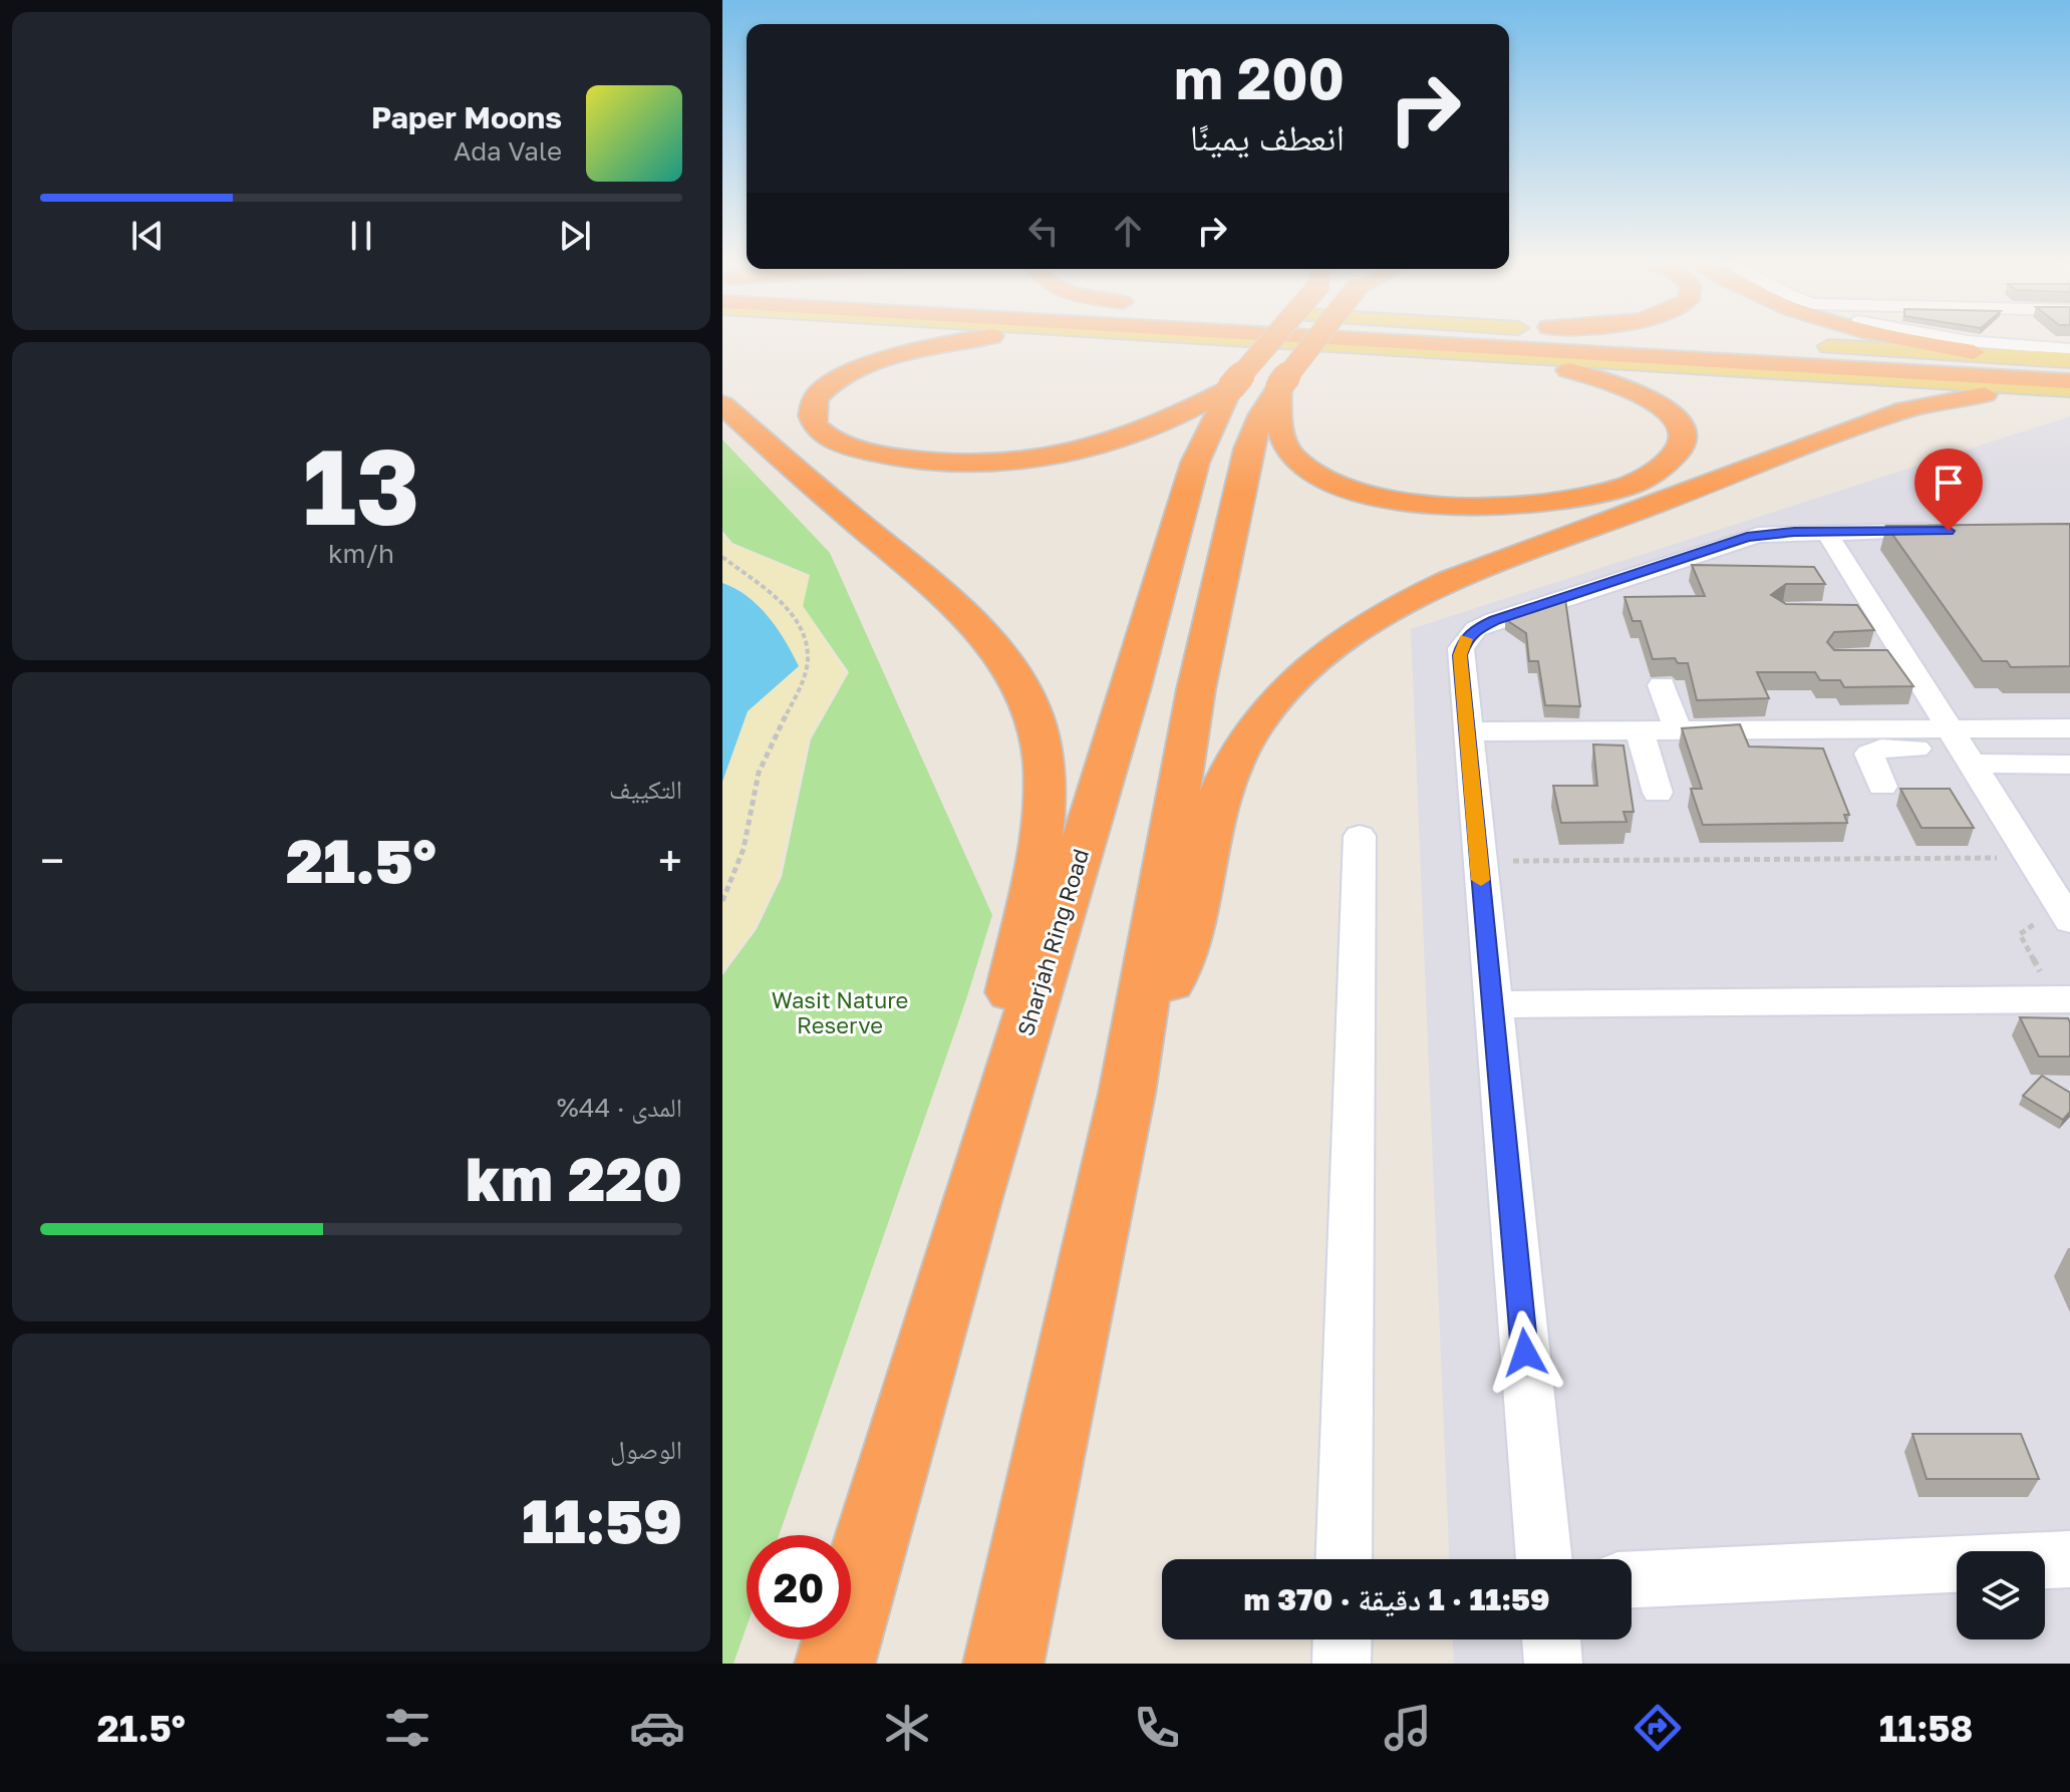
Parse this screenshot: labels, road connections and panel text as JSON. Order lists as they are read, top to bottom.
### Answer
{
  "streets": {
    "highway": ["Sharjah Ring Road"]
  },
  "parks": ["Wasit Nature Reserve"],
  "page": {
    "turn": ["200 m", "انعطف يمينًا"],
    "song": ["Paper Moons", "Ada Vale"],
    "tile": [
      ["13", "km/h"],
      "التكييف",
      ["المدى · 44%", "220 km"],
      ["الوصول", "11:59"]
    ],
    "heat": ["−", "21.5°", "+"],
    "limit": "20",
    "trip": "11:59 · 1 دقيقة · 370 m",
    "tabs": ["11:58", "21.5°"]
  }
}
